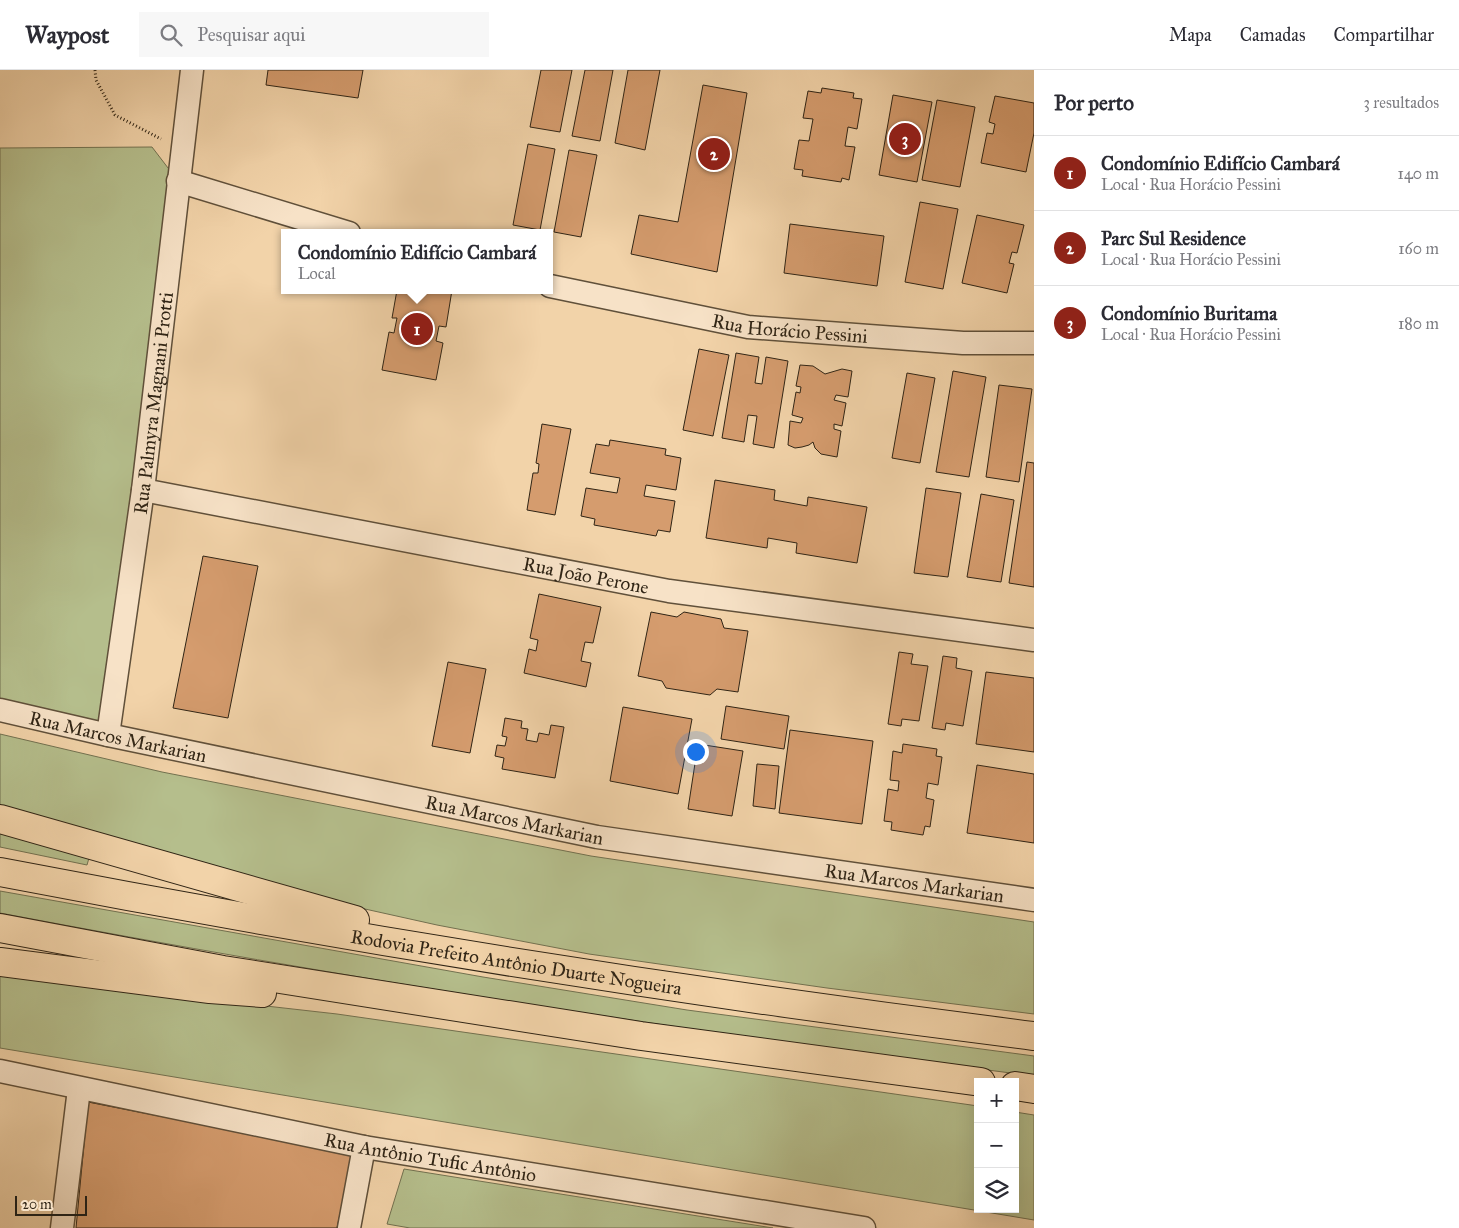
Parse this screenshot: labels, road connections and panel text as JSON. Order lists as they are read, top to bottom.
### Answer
{
  "streets": {
    "highway": ["Rodovia Prefeito Antônio Duarte Nogueira"],
    "street": [
      "Rua Horácio Pessini",
      "Rua Palmyra Magnani Protti",
      "Rua João Perone",
      "Rua Marcos Markarian",
      "Rua Antônio Tufic Antônio"
    ]
  },
  "crossings": [
    ["Rua Palmyra Magnani Protti", "Rua João Perone"],
    ["Rua Palmyra Magnani Protti", "Rua Marcos Markarian"]
  ],
  "scale_bar": "20 m",
  "page": {
    "header": "Waypost",
    "search": "Pesquisar aqui",
    "nav": ["Mapa", "Camadas", "Compartilhar"],
    "heading": ["Por perto", "3 resultados"],
    "pins": ["3", "2", "1"],
    "list": [
      {
        "mark": "1",
        "name": "Condomínio Edifício Cambará",
        "note": "Local · Rua Horácio Pessini",
        "value": "140 m"
      },
      {
        "mark": "2",
        "name": "Parc Sul Residence",
        "note": "Local · Rua Horácio Pessini",
        "value": "160 m"
      },
      {
        "mark": "3",
        "name": "Condomínio Buritama",
        "note": "Local · Rua Horácio Pessini",
        "value": "180 m"
      }
    ],
    "popup": ["Condomínio Edifício Cambará", "Local"],
    "map_buttons": ["+", "−"],
    "scale": "20 m"
  }
}
